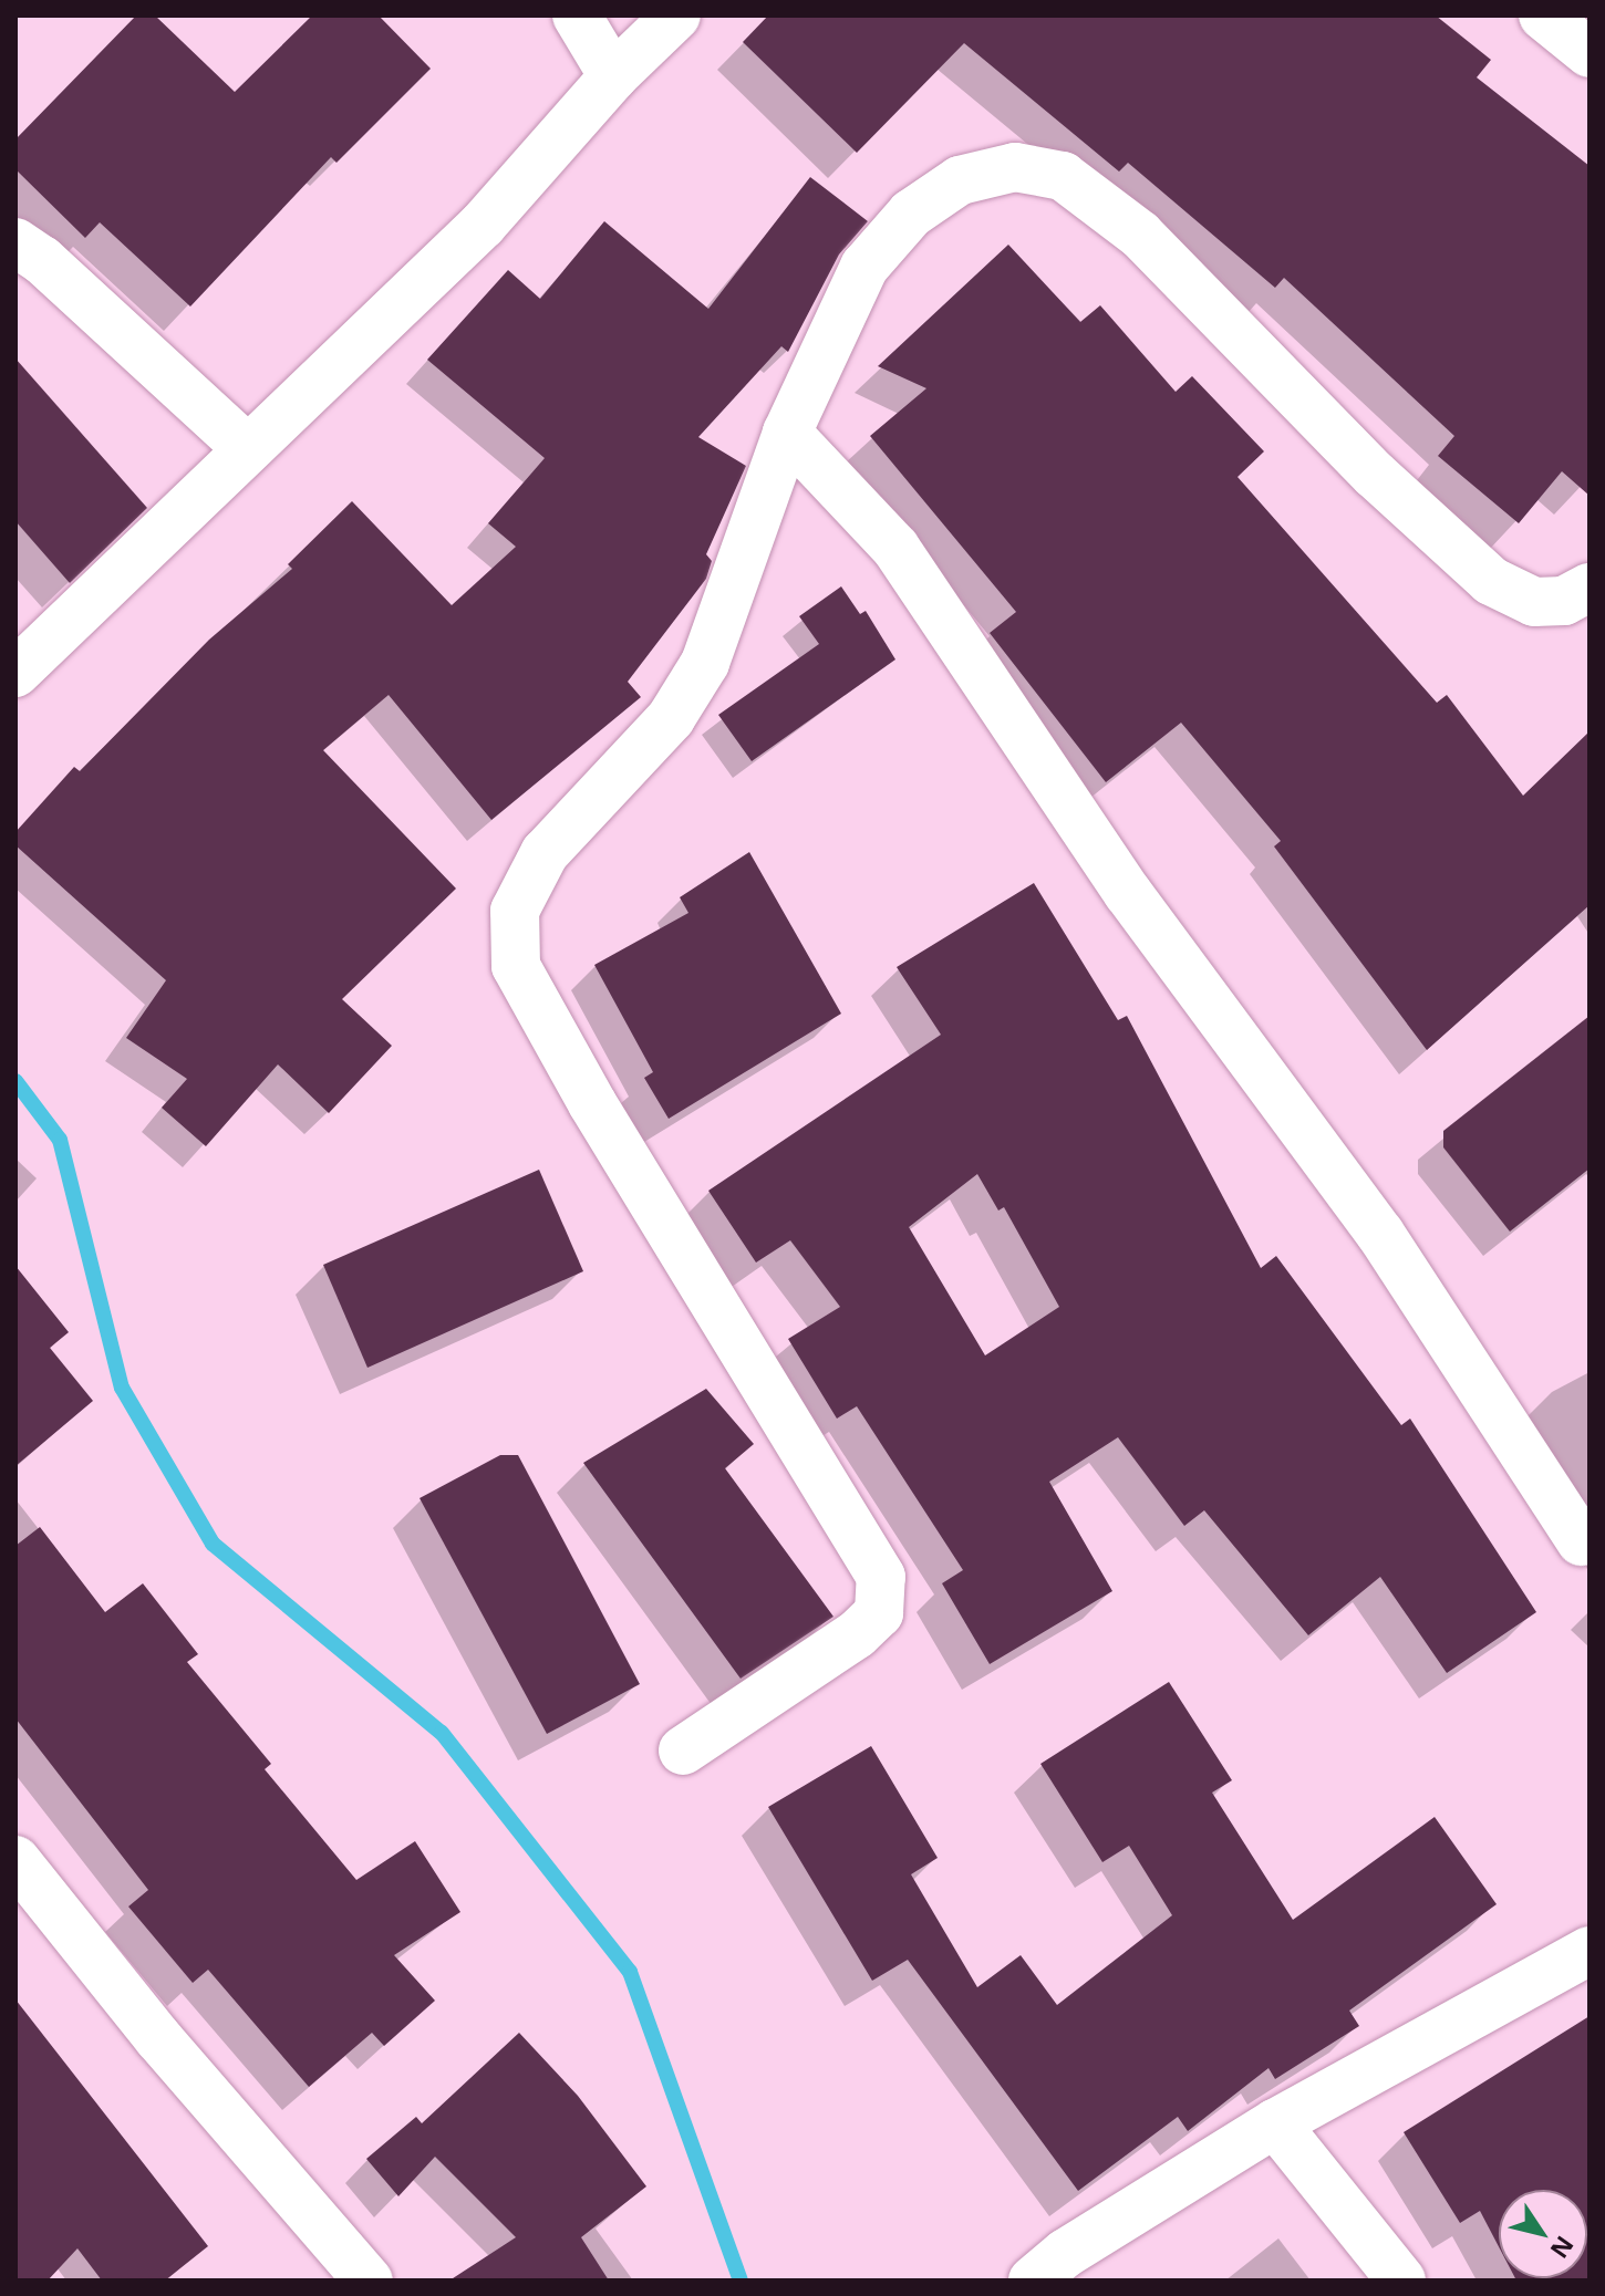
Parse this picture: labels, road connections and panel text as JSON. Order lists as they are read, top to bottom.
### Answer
{
  "north": "bottom right"
}
